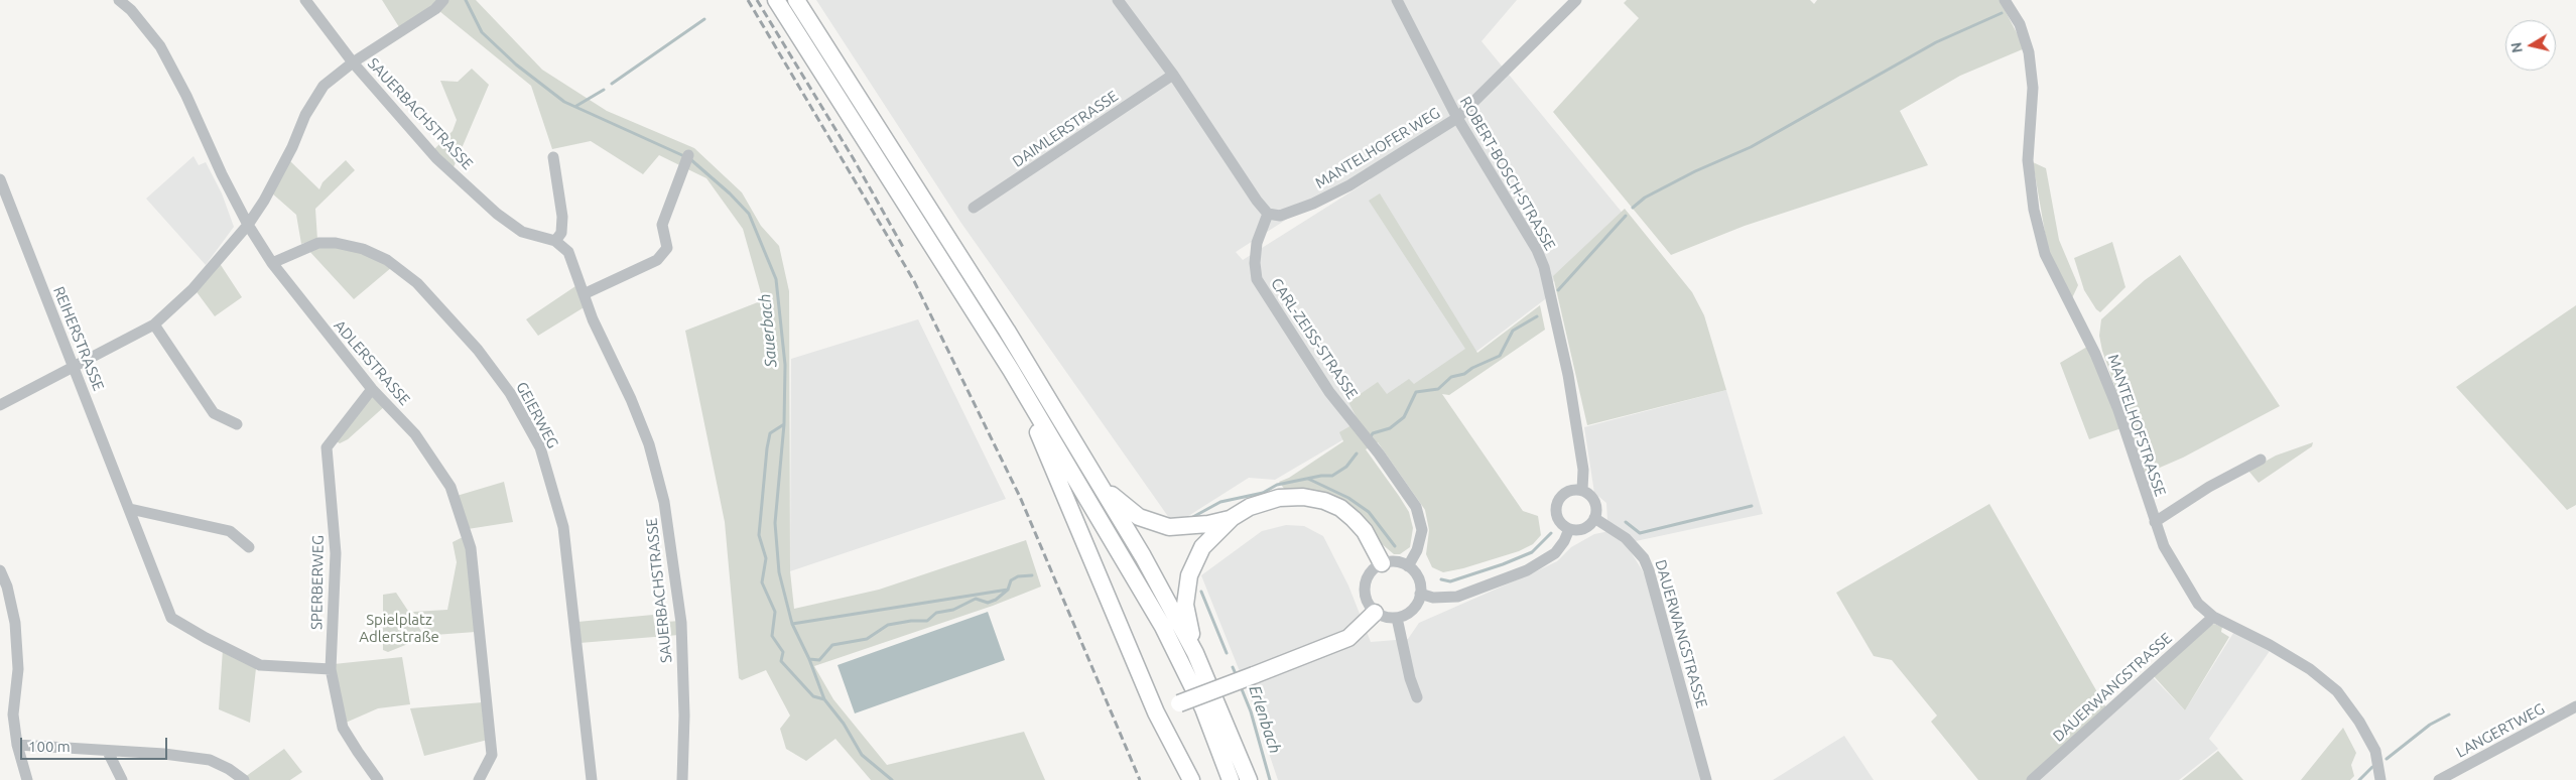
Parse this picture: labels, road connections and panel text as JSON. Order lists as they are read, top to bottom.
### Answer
{
  "streets": {
    "street": [
      "SAUERBACHSTRASSE",
      "DAIMLERSTRASSE",
      "MANTELHOFER WEG",
      "ROBERT-BOSCH-STRASSE",
      "REIHERSTRASSE",
      "CARL-ZEISS-STRASSE",
      "ADLERSTRASSE",
      "GEIERWEG",
      "MANTELHOFSTRASSE",
      "SPERBERWEG",
      "DAUERWANGSTRASSE",
      "LANGERTWEG"
    ]
  },
  "crossings": [
    ["MANTELHOFER WEG", "ROBERT-BOSCH-STRASSE"],
    ["MANTELHOFER WEG", "CARL-ZEISS-STRASSE"],
    ["ROBERT-BOSCH-STRASSE", "DAUERWANGSTRASSE"],
    ["REIHERSTRASSE", "SPERBERWEG"],
    ["ADLERSTRASSE", "GEIERWEG"],
    ["ADLERSTRASSE", "SPERBERWEG"],
    ["MANTELHOFSTRASSE", "DAUERWANGSTRASSE"]
  ],
  "water": ["Sauerbach", "Erlenbach"],
  "parks": ["Spielplatz Adlerstraße"],
  "scale_bar": "100 m",
  "north": "left"
}
